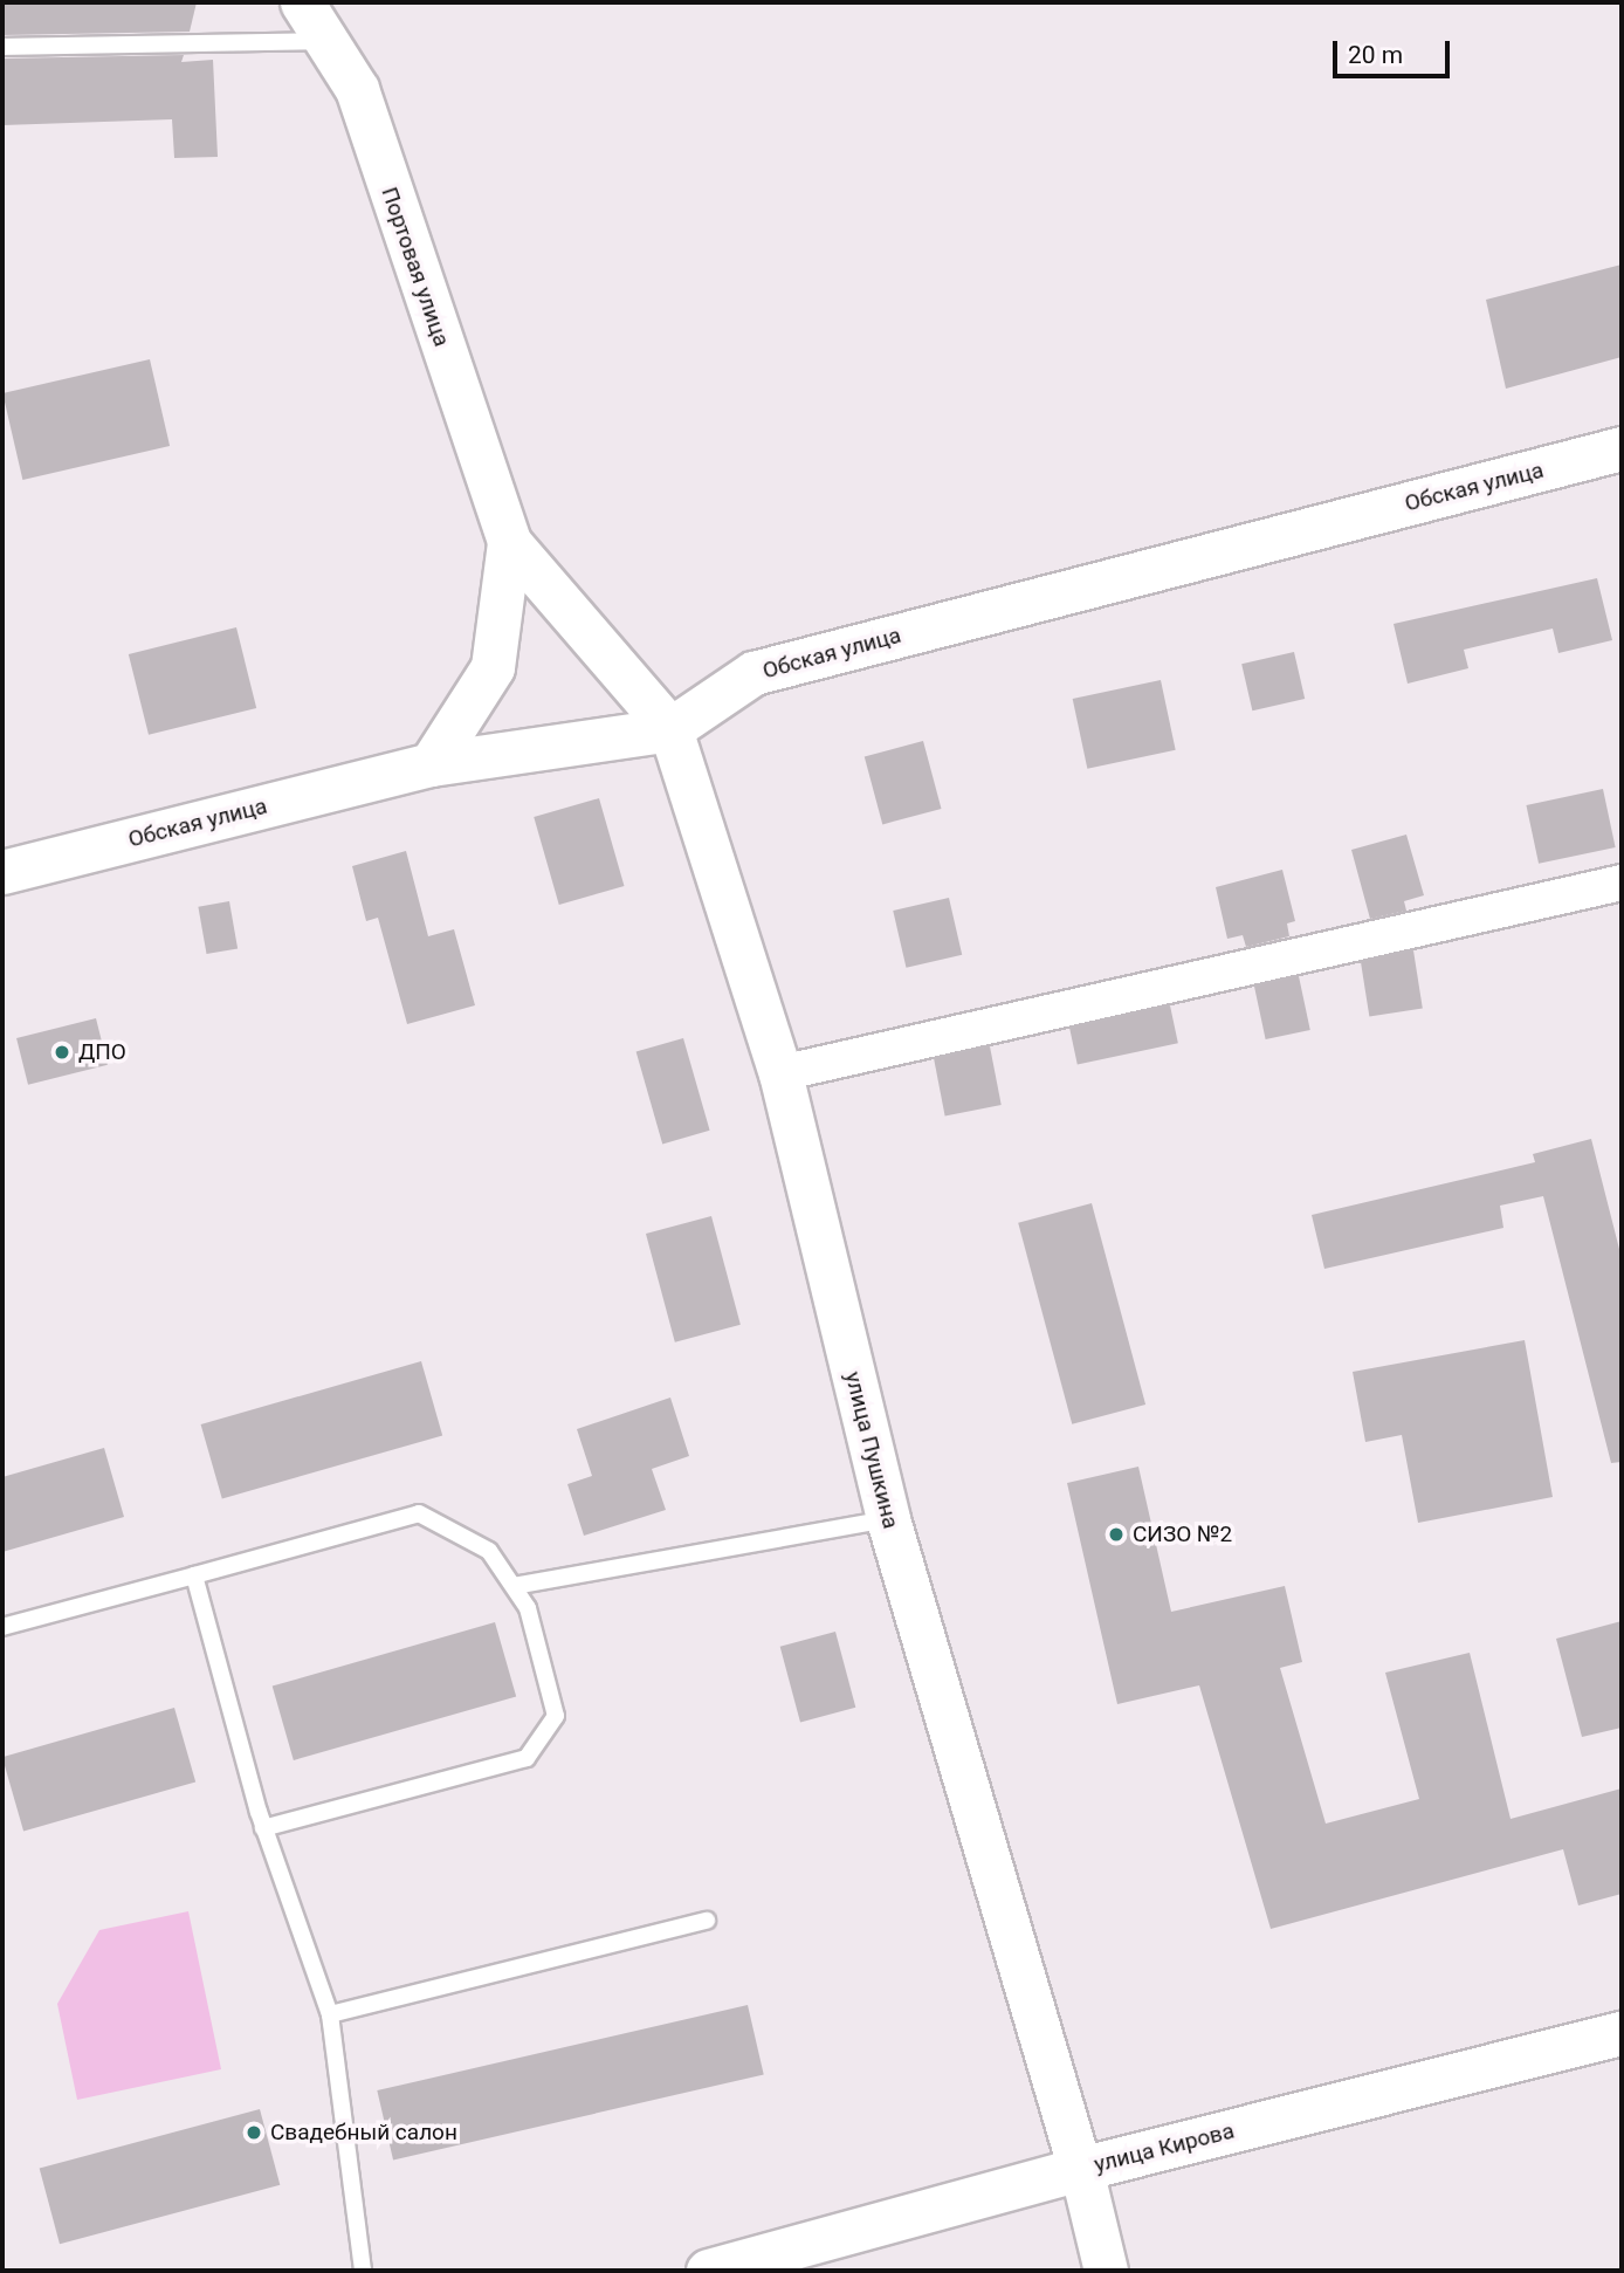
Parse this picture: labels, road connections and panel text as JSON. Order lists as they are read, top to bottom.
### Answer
{
  "streets": {
    "street": [
      "Портовая улица",
      "Обская улица",
      "улица Пушкина",
      "улица Кирова"
    ]
  },
  "crossings": [
    ["Обская улица", "улица Пушкина"],
    ["улица Пушкина", "улица Кирова"]
  ],
  "places": ["ДПО", "СИЗО №2", "Свадебный салон"],
  "scale_bar": "20 m"
}
